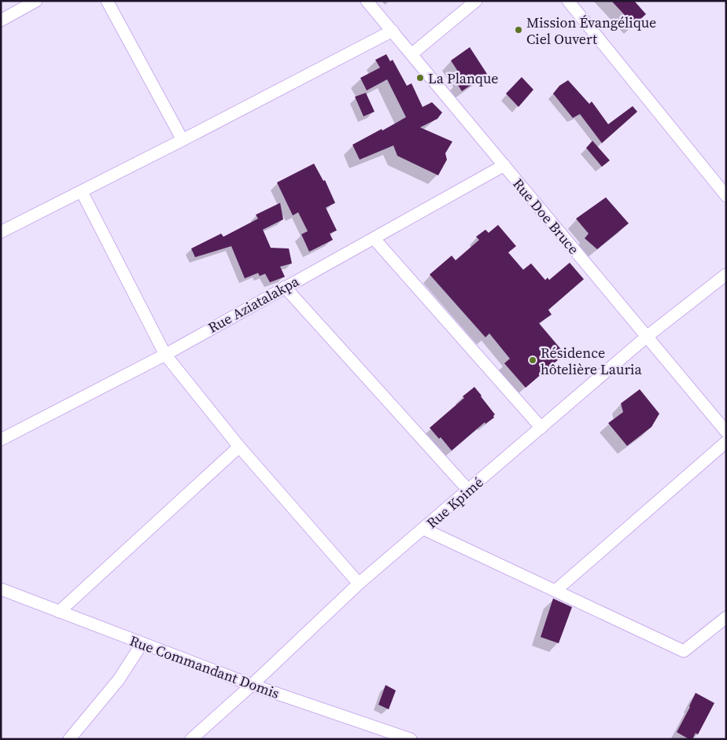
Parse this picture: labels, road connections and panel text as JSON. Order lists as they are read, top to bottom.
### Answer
{
  "streets": {
    "street": [
      "Rue Doe Bruce",
      "Rue Aziatalakpa",
      "Rue Kpimé",
      "Rue Commandant Domis"
    ]
  },
  "crossings": [
    ["Rue Doe Bruce", "Rue Aziatalakpa"],
    ["Rue Doe Bruce", "Rue Kpimé"],
    ["Rue Kpimé", "Rue Commandant Domis"]
  ],
  "places": ["Mission Évangélique Ciel Ouvert", "La Planque", "Résidence hôtelière Lauria"]
}
